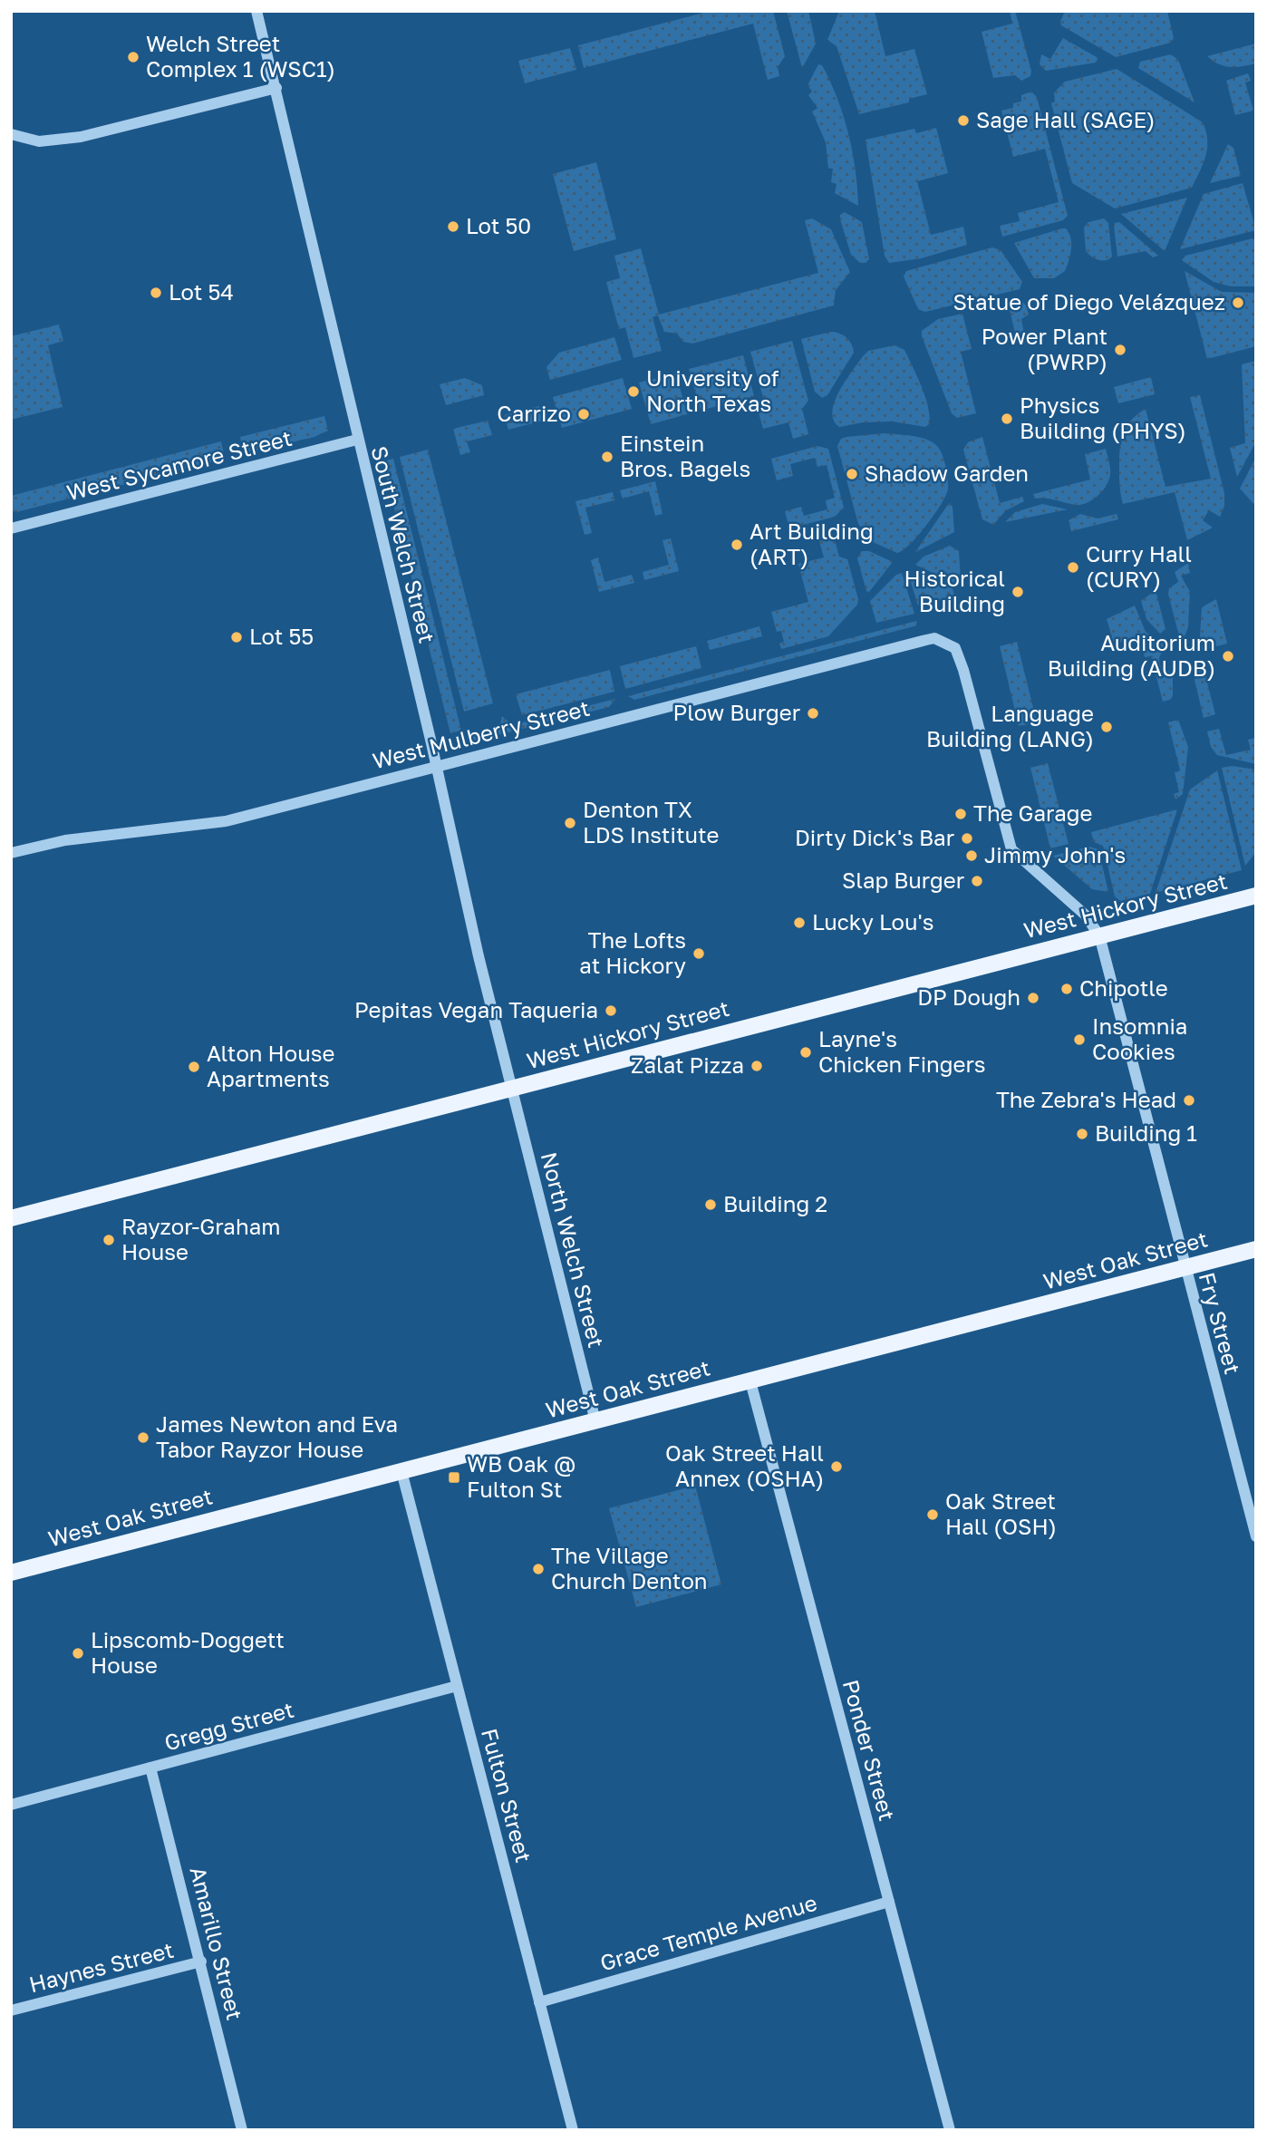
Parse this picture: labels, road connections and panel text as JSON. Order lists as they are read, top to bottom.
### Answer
{
  "streets": {
    "main road": ["West Hickory Street", "West Oak Street"],
    "street": [
      "West Sycamore Street",
      "South Welch Street",
      "West Mulberry Street",
      "North Welch Street",
      "Fry Street",
      "Gregg Street",
      "Ponder Street",
      "Fulton Street",
      "Grace Temple Avenue",
      "Amarillo Street",
      "Haynes Street"
    ]
  },
  "crossings": [
    ["West Sycamore Street", "South Welch Street"],
    ["South Welch Street", "West Mulberry Street"],
    ["South Welch Street", "West Hickory Street"],
    ["South Welch Street", "North Welch Street"],
    ["West Mulberry Street", "West Hickory Street"],
    ["West Mulberry Street", "Fry Street"],
    ["West Hickory Street", "North Welch Street"],
    ["West Hickory Street", "Fry Street"],
    ["North Welch Street", "West Oak Street"],
    ["West Oak Street", "Fry Street"],
    ["West Oak Street", "Ponder Street"],
    ["West Oak Street", "Fulton Street"],
    ["Gregg Street", "Fulton Street"],
    ["Gregg Street", "Amarillo Street"],
    ["Ponder Street", "Grace Temple Avenue"],
    ["Fulton Street", "Grace Temple Avenue"],
    ["Amarillo Street", "Haynes Street"]
  ],
  "places": {
    "other": [
      "Welch Street Complex 1 (WSC1)",
      "Sage Hall (SAGE)",
      "Lot 50",
      "Lot 54",
      "Statue of Diego Velázquez",
      "Power Plant (PWRP)",
      "University of North Texas",
      "Carrizo",
      "Physics Building (PHYS)",
      "Einstein Bros. Bagels",
      "Shadow Garden",
      "Art Building (ART)",
      "Curry Hall (CURY)",
      "Historical Building",
      "Lot 55",
      "Auditorium Building (AUDB)",
      "Plow Burger",
      "Language Building (LANG)",
      "The Garage",
      "Denton TX LDS Institute",
      "Dirty Dick's Bar",
      "Jimmy John's",
      "Slap Burger",
      "Lucky Lou's",
      "The Lofts at Hickory",
      "Chipotle",
      "DP Dough",
      "Pepitas Vegan Taqueria",
      "Insomnia Cookies",
      "Layne's Chicken Fingers",
      "Zalat Pizza",
      "Alton House Apartments",
      "The Zebra's Head",
      "Building 1",
      "Building 2",
      "Rayzor-Graham House",
      "James Newton and Eva Tabor Rayzor House",
      "Oak Street Hall Annex (OSHA)",
      "Oak Street Hall (OSH)",
      "The Village Church Denton",
      "Lipscomb-Doggett House"
    ],
    "transit": ["WB Oak @ Fulton St"]
  }
}
